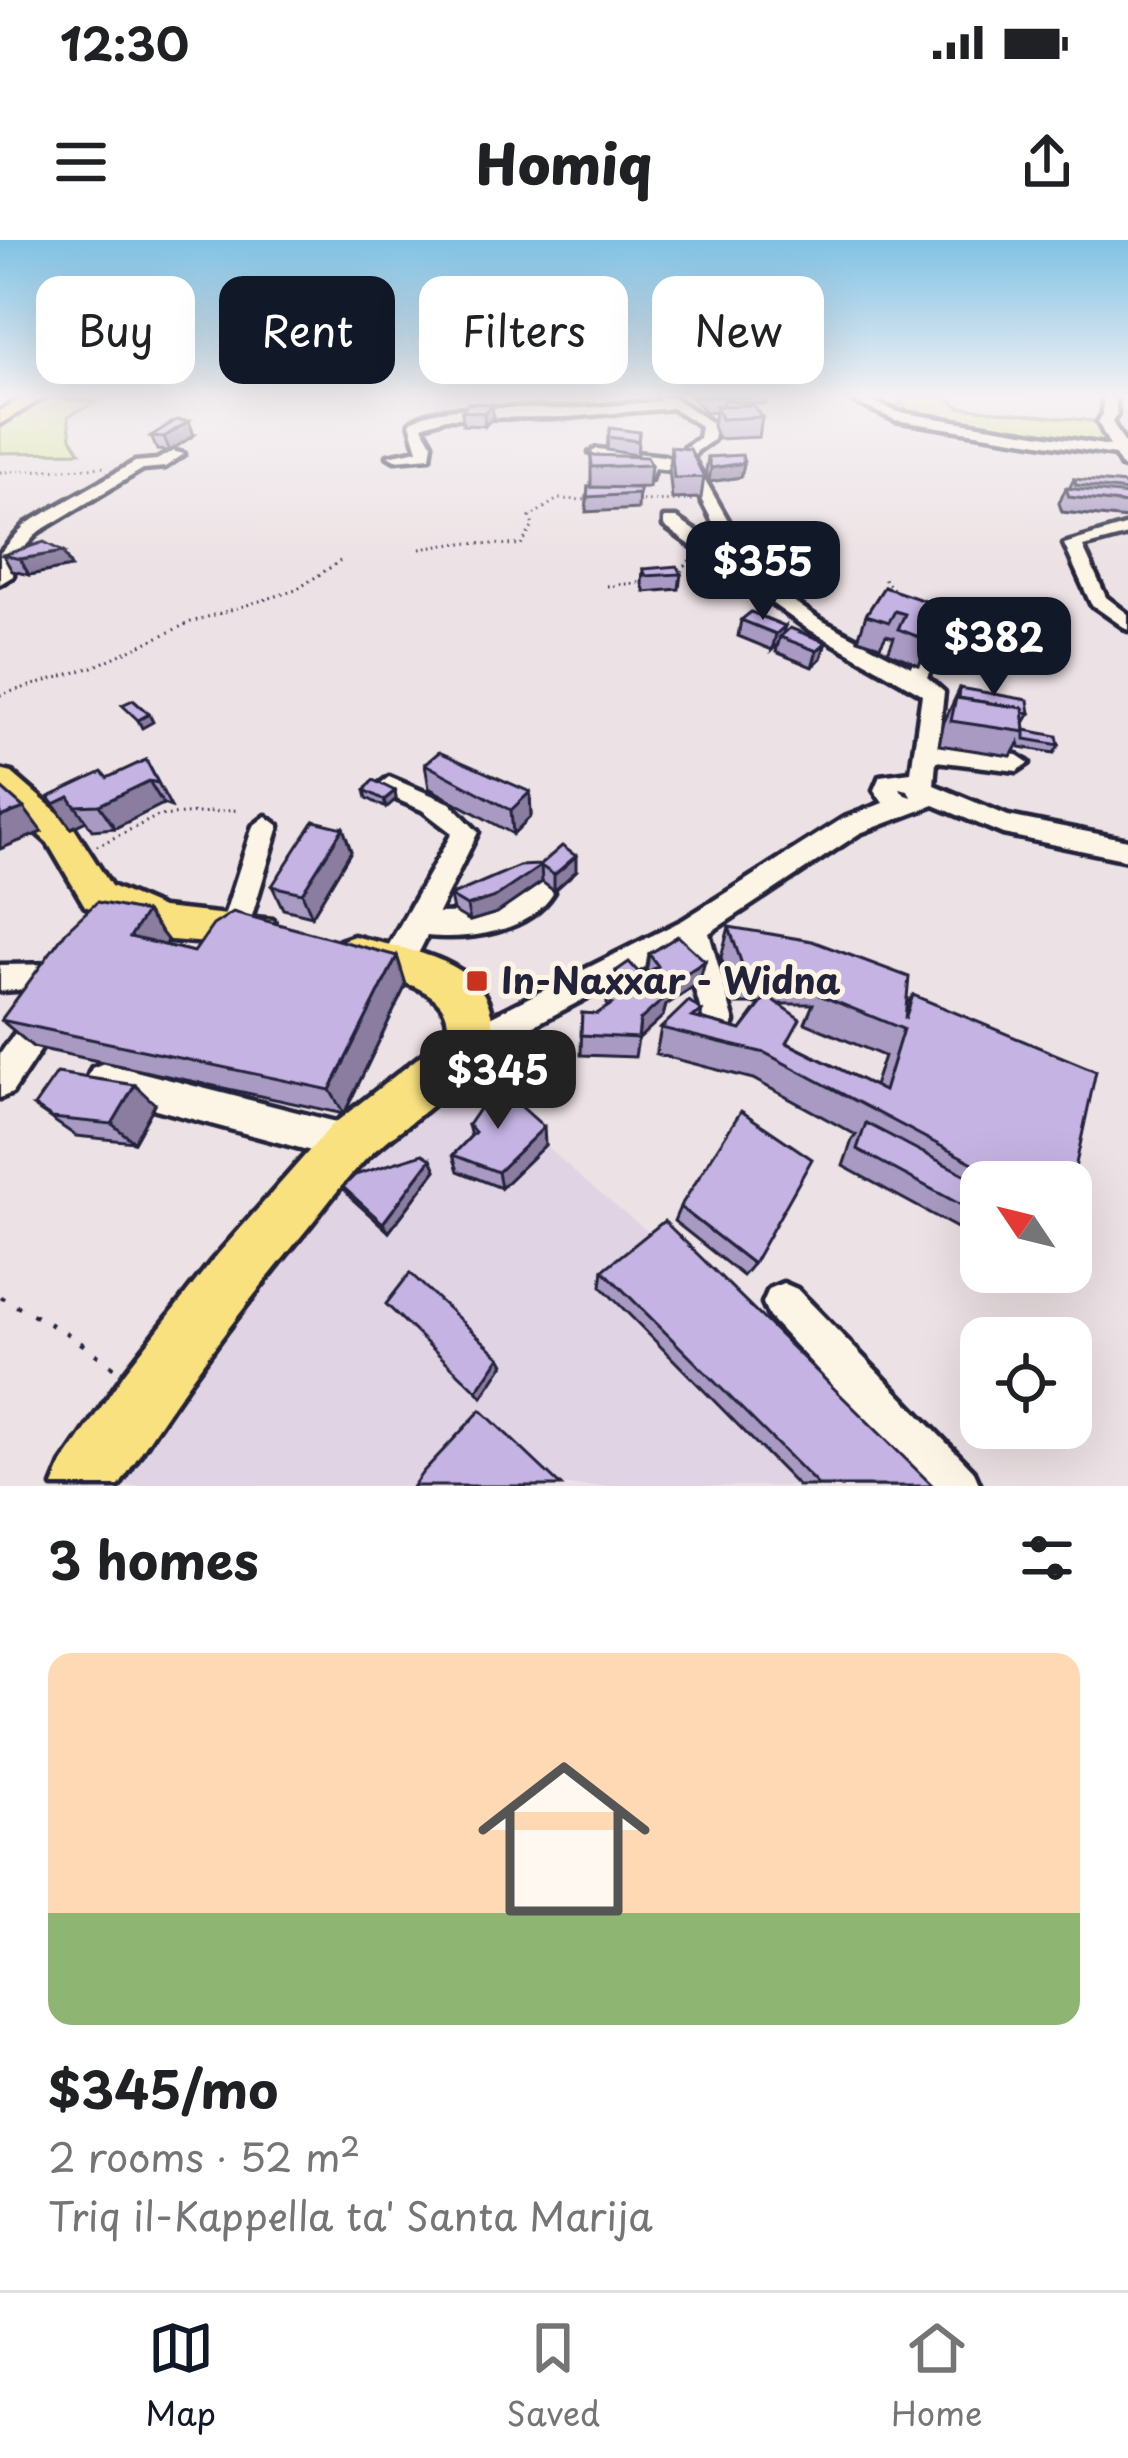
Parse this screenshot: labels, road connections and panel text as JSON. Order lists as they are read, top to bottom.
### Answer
{
  "places": {
    "transit": ["In-Naxxar - Widna"]
  },
  "north": "top left",
  "page": {
    "status": "12:30",
    "header": "Homiq",
    "chip": [
      "Buy",
      "Rent",
      "Filters",
      "New"
    ],
    "price": ["$355", "$382", "$345"],
    "heading": "3 homes",
    "list": [
      {
        "name": "$345/mo",
        "note": "2 rooms · 52 m² · Triq il-Kappella ta' Santa Marija"
      }
    ],
    "tabs": ["Map", "Saved", "Home"]
  }
}
